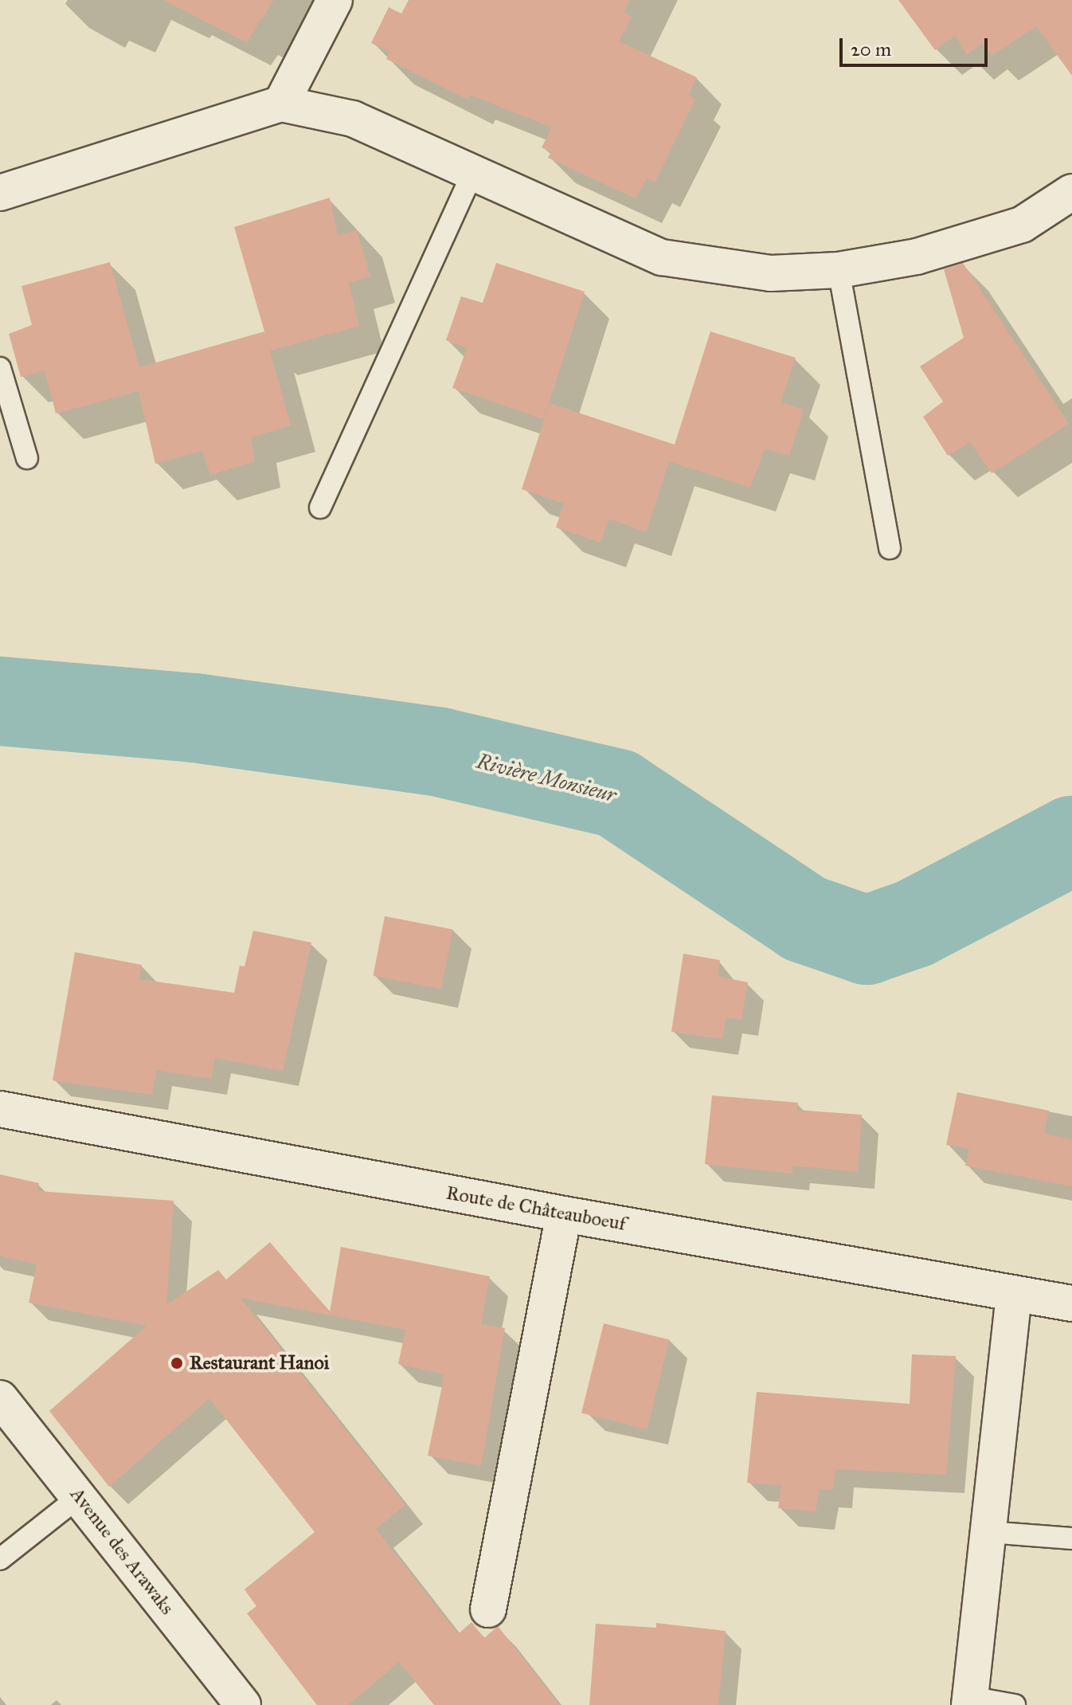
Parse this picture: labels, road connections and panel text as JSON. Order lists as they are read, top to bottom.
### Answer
{
  "streets": {
    "street": ["Route de Châteauboeuf", "Avenue des Arawaks"]
  },
  "water": ["Rivière Monsieur"],
  "places": ["Restaurant Hanoi"],
  "scale_bar": "20 m"
}
